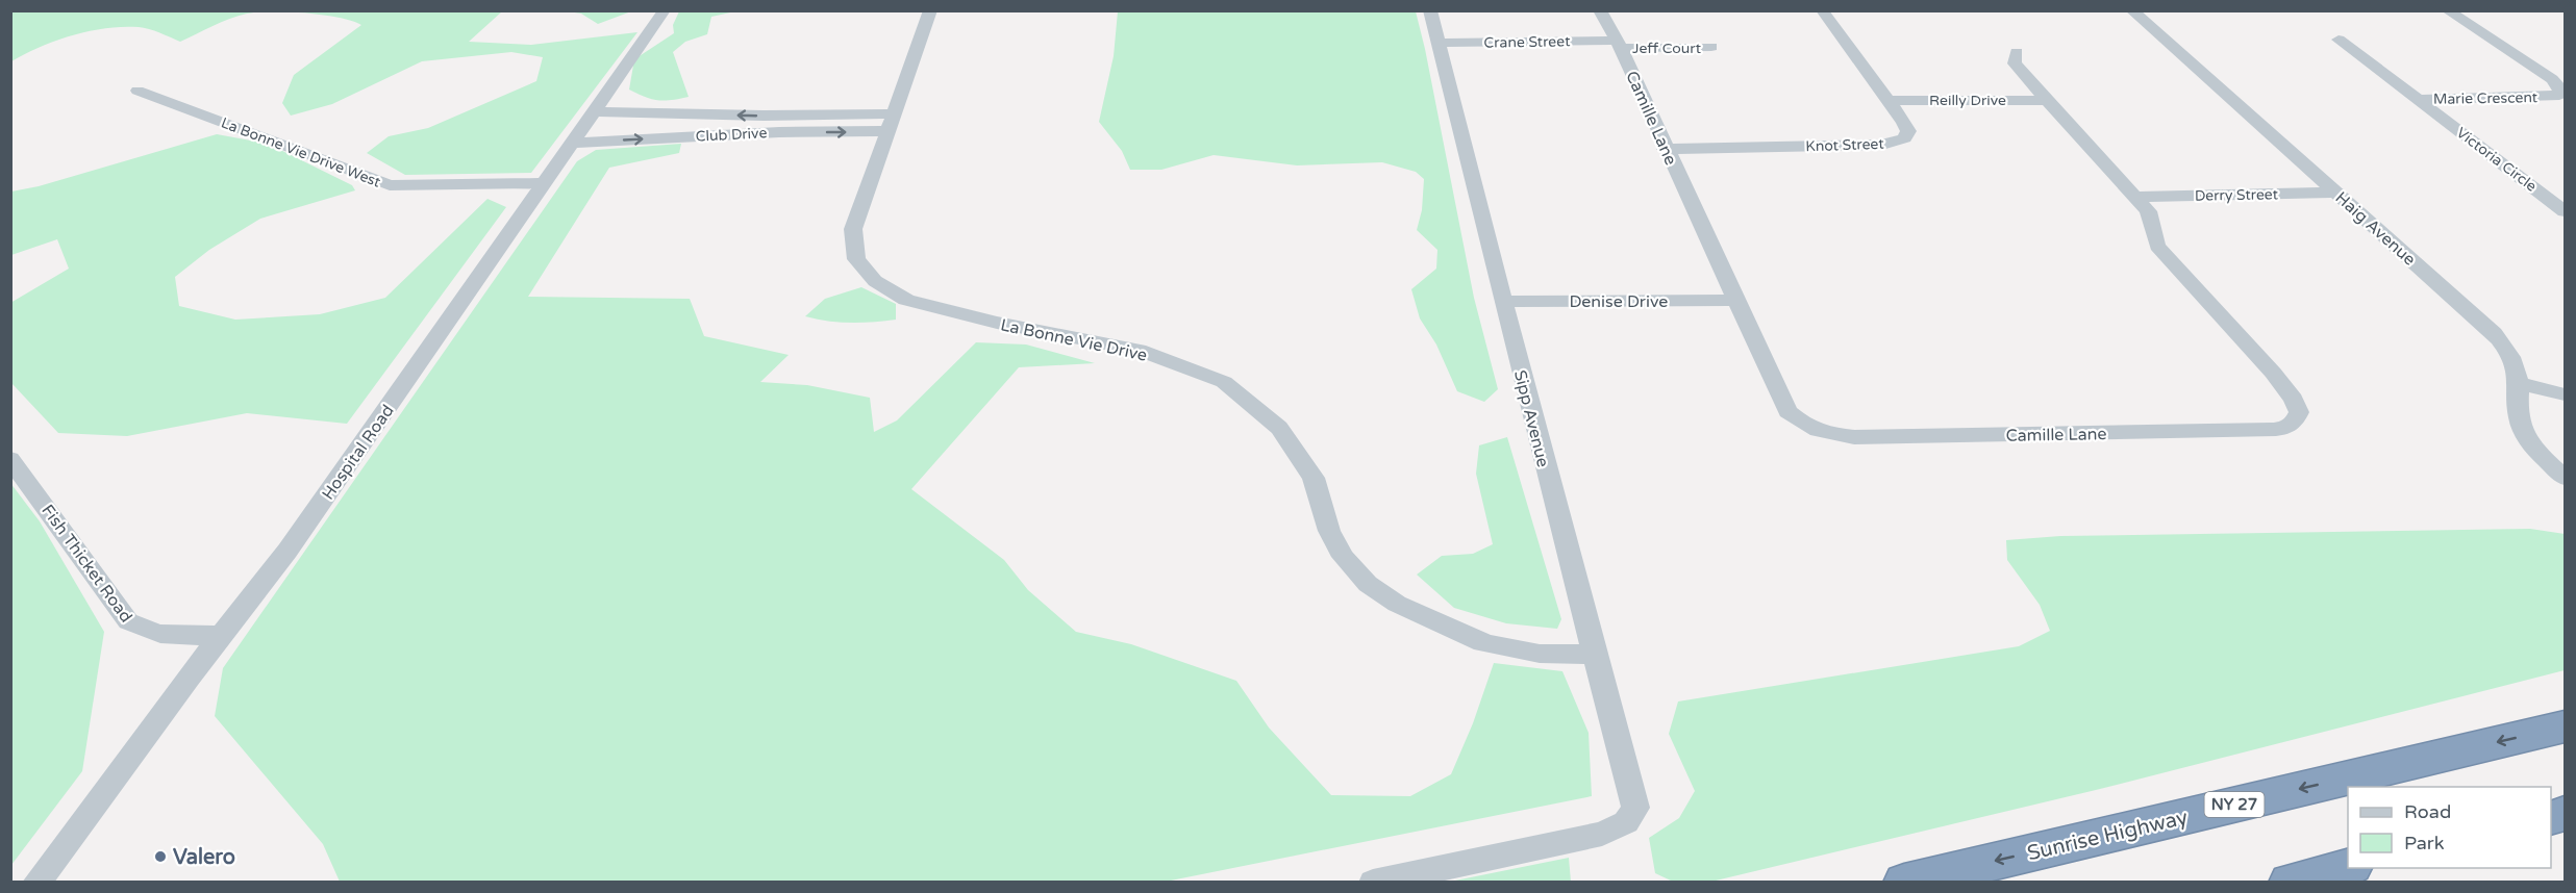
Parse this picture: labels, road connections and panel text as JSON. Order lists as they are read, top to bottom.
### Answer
{
  "streets": {
    "highway": ["NY 27", "Sunrise Highway"],
    "street": [
      "Crane Street",
      "Jeff Court",
      "Marie Crescent",
      "Reilly Drive",
      "Camille Lane",
      "Club Drive",
      "Knot Street",
      "La Bonne Vie Drive West",
      "Victoria Circle",
      "Derry Street",
      "Haig Avenue",
      "Denise Drive",
      "La Bonne Vie Drive",
      "Sipp Avenue",
      "Hospital Road",
      "Fish Thicket Road"
    ]
  },
  "crossings": [
    ["Crane Street", "Jeff Court"],
    ["Crane Street", "Camille Lane"],
    ["Crane Street", "Sipp Avenue"],
    ["Jeff Court", "Camille Lane"],
    ["Marie Crescent", "Victoria Circle"],
    ["Reilly Drive", "Camille Lane"],
    ["Reilly Drive", "Knot Street"],
    ["Camille Lane", "Knot Street"],
    ["Camille Lane", "Derry Street"],
    ["Camille Lane", "Denise Drive"],
    ["Club Drive", "La Bonne Vie Drive"],
    ["Club Drive", "Hospital Road"],
    ["La Bonne Vie Drive West", "Hospital Road"],
    ["Derry Street", "Haig Avenue"],
    ["Denise Drive", "Sipp Avenue"],
    ["La Bonne Vie Drive", "Sipp Avenue"],
    ["Hospital Road", "Fish Thicket Road"]
  ],
  "one_way": ["Sunrise Highway"],
  "places": ["Valero"],
  "legend": ["Road", "Park"]
}
